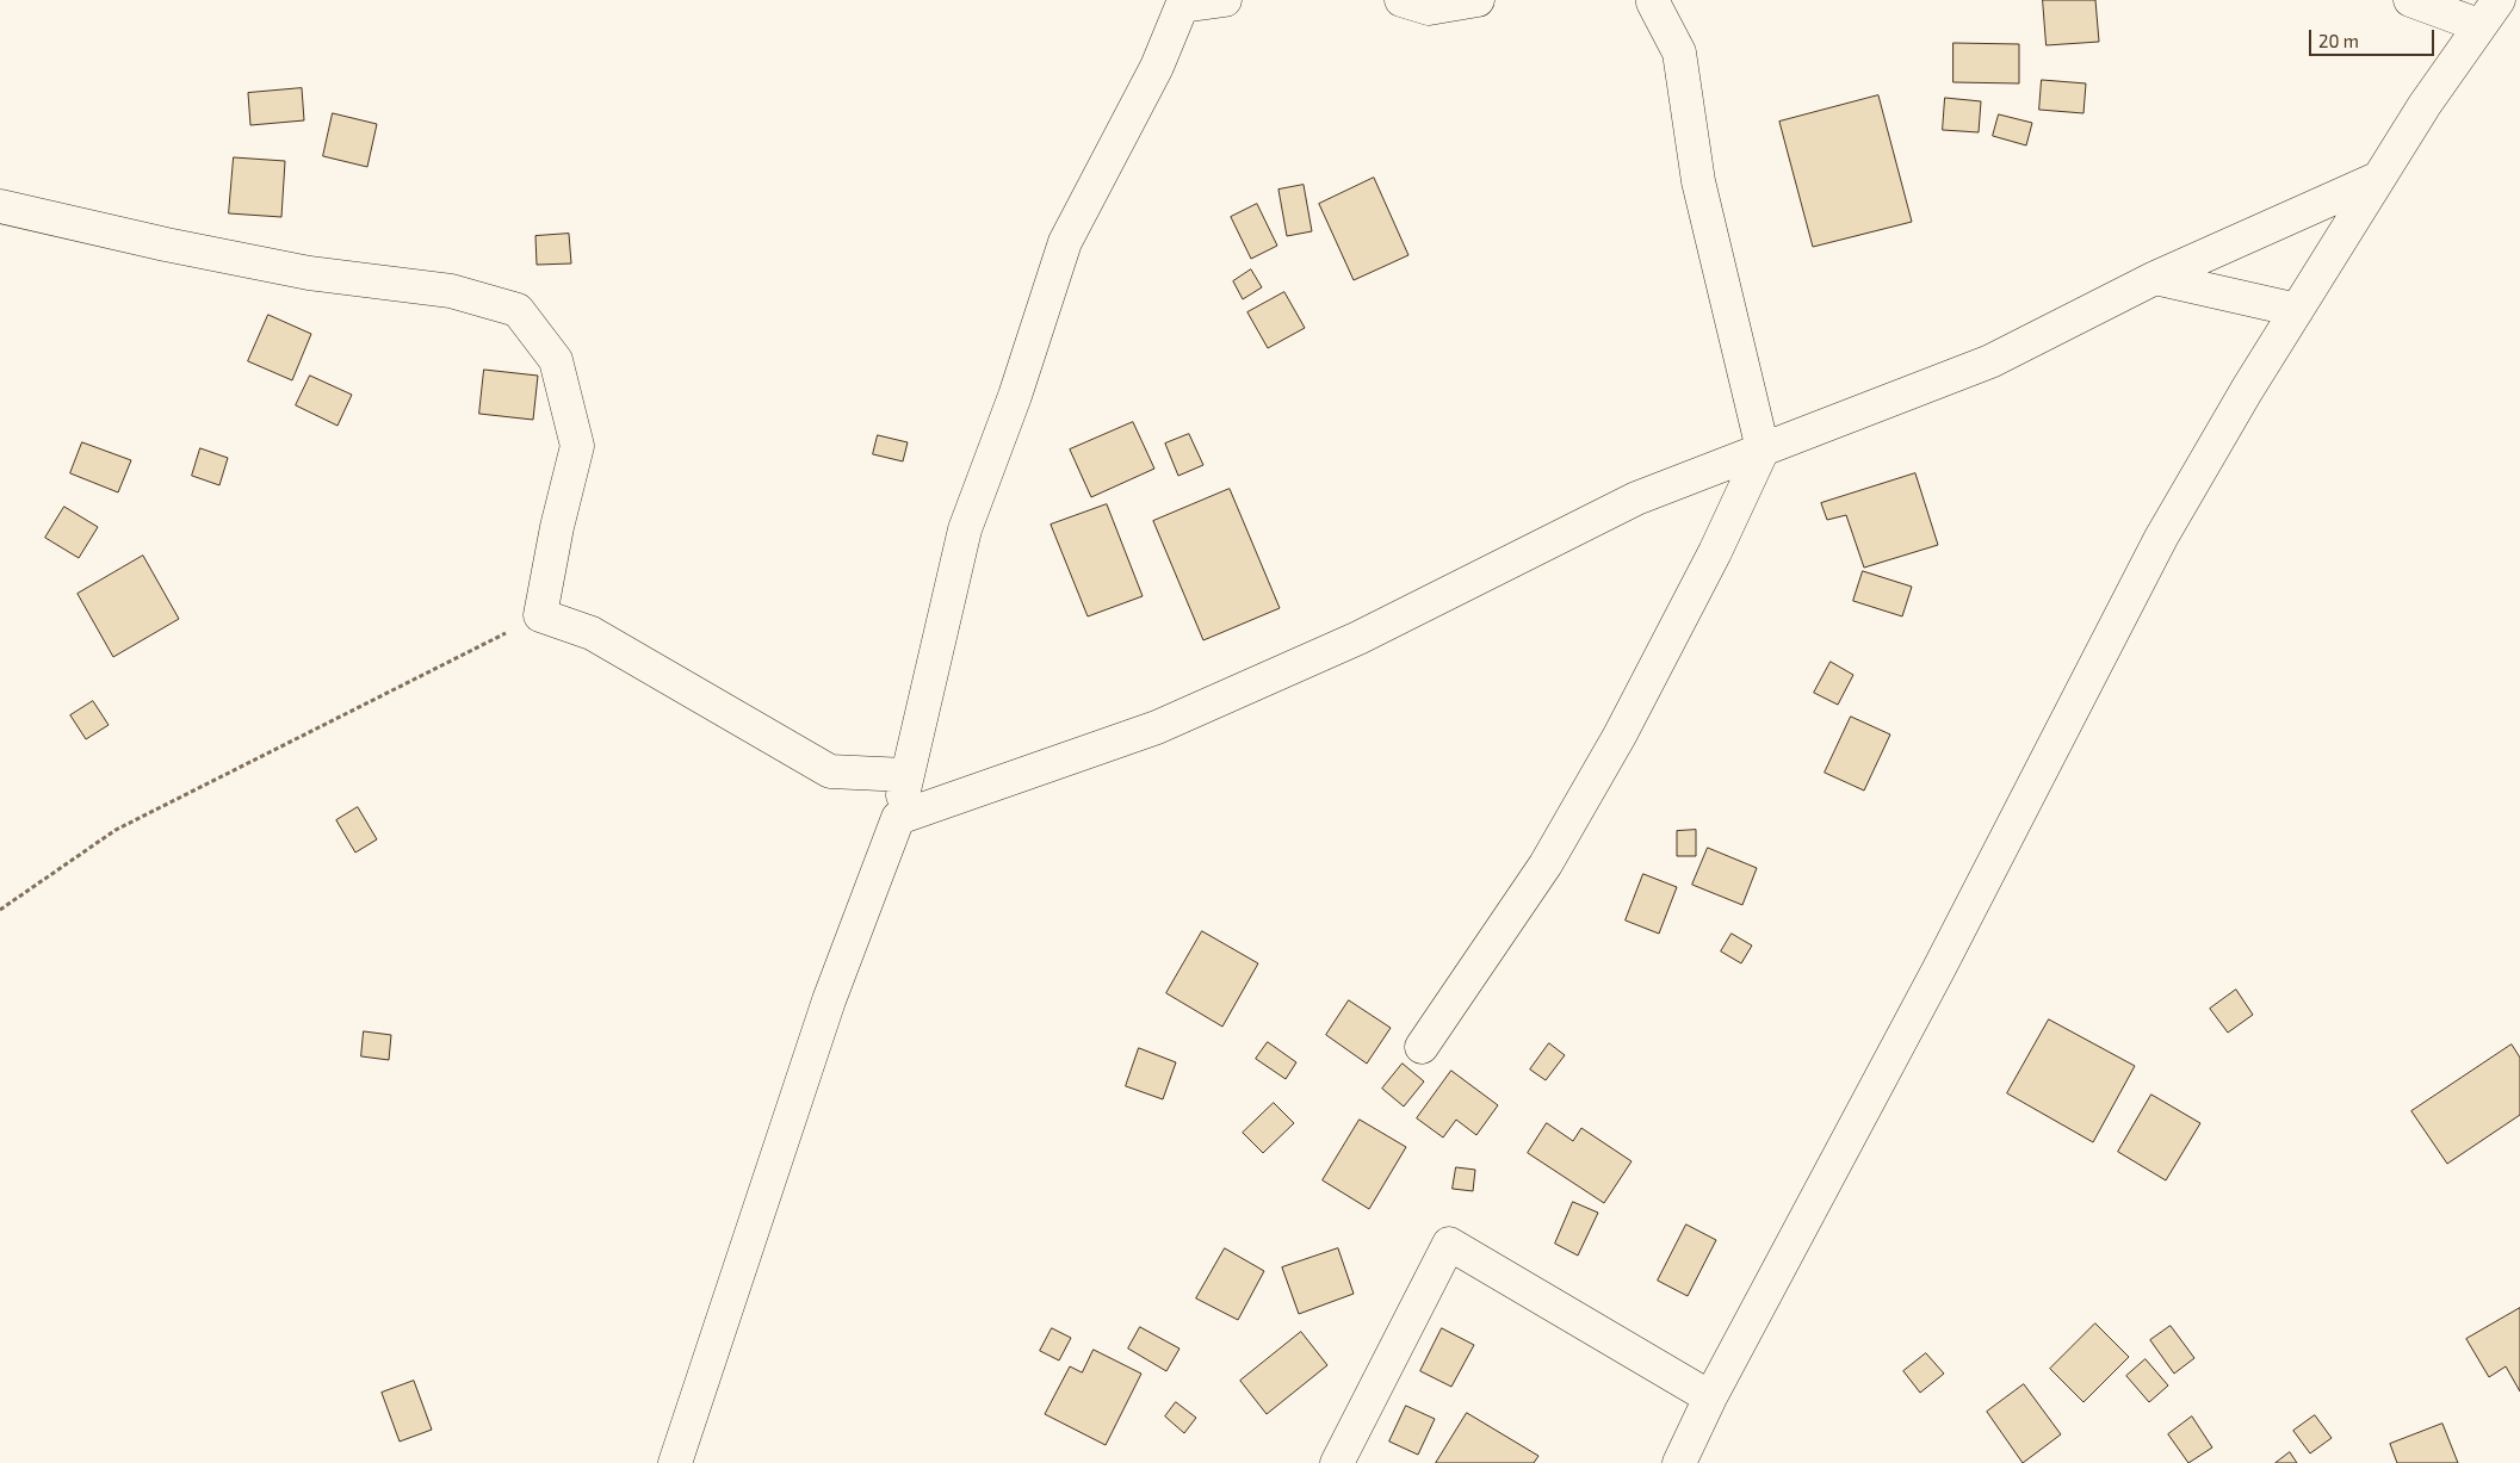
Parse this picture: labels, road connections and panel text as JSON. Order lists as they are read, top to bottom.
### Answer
{
  "scale_bar": "20 m"
}
